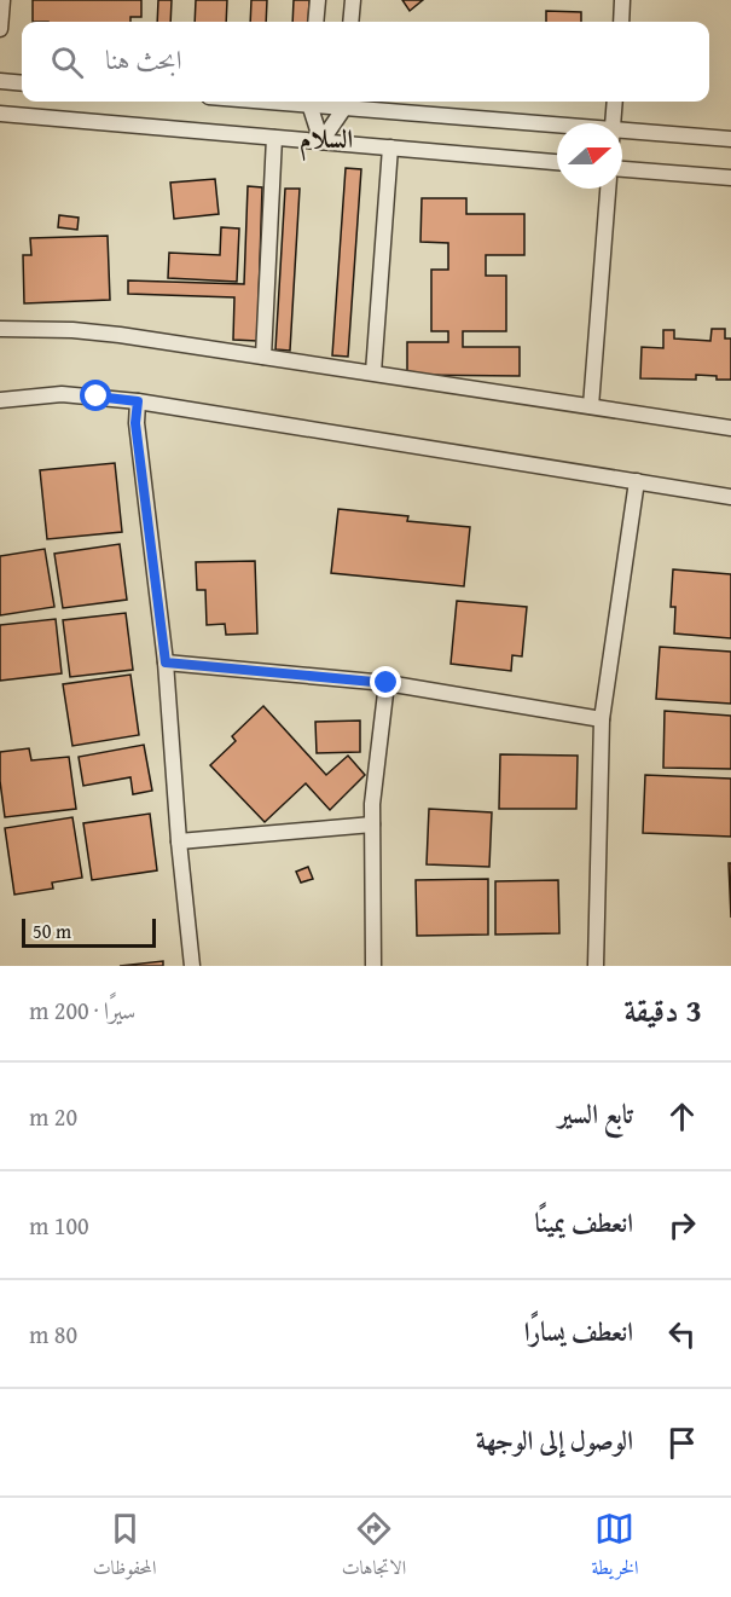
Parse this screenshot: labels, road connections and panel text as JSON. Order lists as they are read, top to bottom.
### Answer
{
  "districts": ["السلام"],
  "scale_bar": "50 m",
  "north": "right",
  "page": {
    "search": "ابحث هنا",
    "scale": "50 m",
    "heading": ["3 دقيقة", "سيرًا · 200 m"],
    "list": [
      ["تابع السير", "20 m"],
      ["انعطف يمينًا", "100 m"],
      ["انعطف يسارًا", "80 m"],
      "الوصول إلى الوجهة"
    ],
    "nav": ["الخريطة", "الاتجاهات", "المحفوظات"]
  }
}
